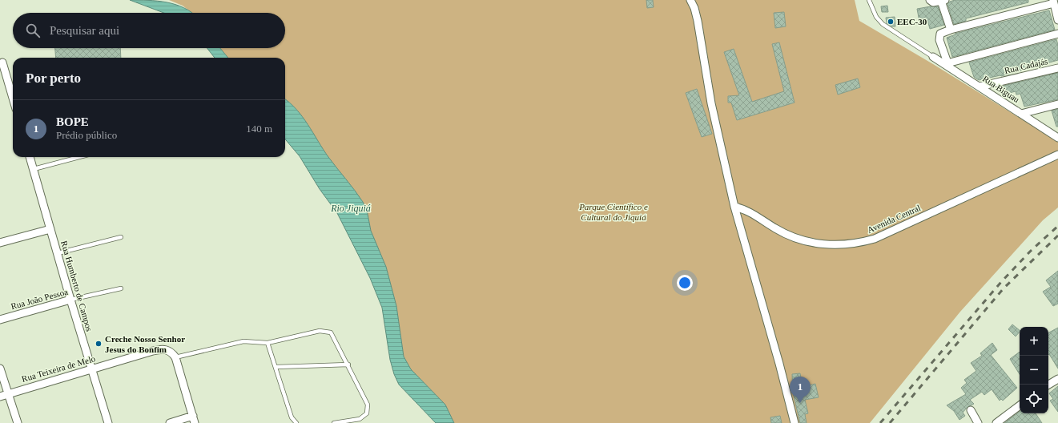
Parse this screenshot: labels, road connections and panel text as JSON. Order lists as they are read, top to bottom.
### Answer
{
  "streets": {
    "street": [
      "Rua Cadajás",
      "Rua Biguau",
      "Avenida Central",
      "Rua Humberto de Campos",
      "Rua João Pessoa",
      "Rua Teixeira de Melo"
    ]
  },
  "crossings": [
    ["Rua Cadajás", "Rua Biguau"],
    ["Rua Humberto de Campos", "Rua João Pessoa"],
    ["Rua Humberto de Campos", "Rua Teixeira de Melo"]
  ],
  "water": ["Rio Jiquiá"],
  "parks": ["Parque Científico e Cultural do Jiquiá"],
  "places": ["EEC-30", "Creche Nosso Senhor Jesus do Bonfim"],
  "page": {
    "search": "Pesquisar aqui",
    "heading": "Por perto",
    "list": [
      {
        "mark": "1",
        "name": "BOPE",
        "note": "Prédio público",
        "value": "140 m"
      }
    ],
    "map_buttons": ["+", "−"],
    "pins": "1"
  }
}
